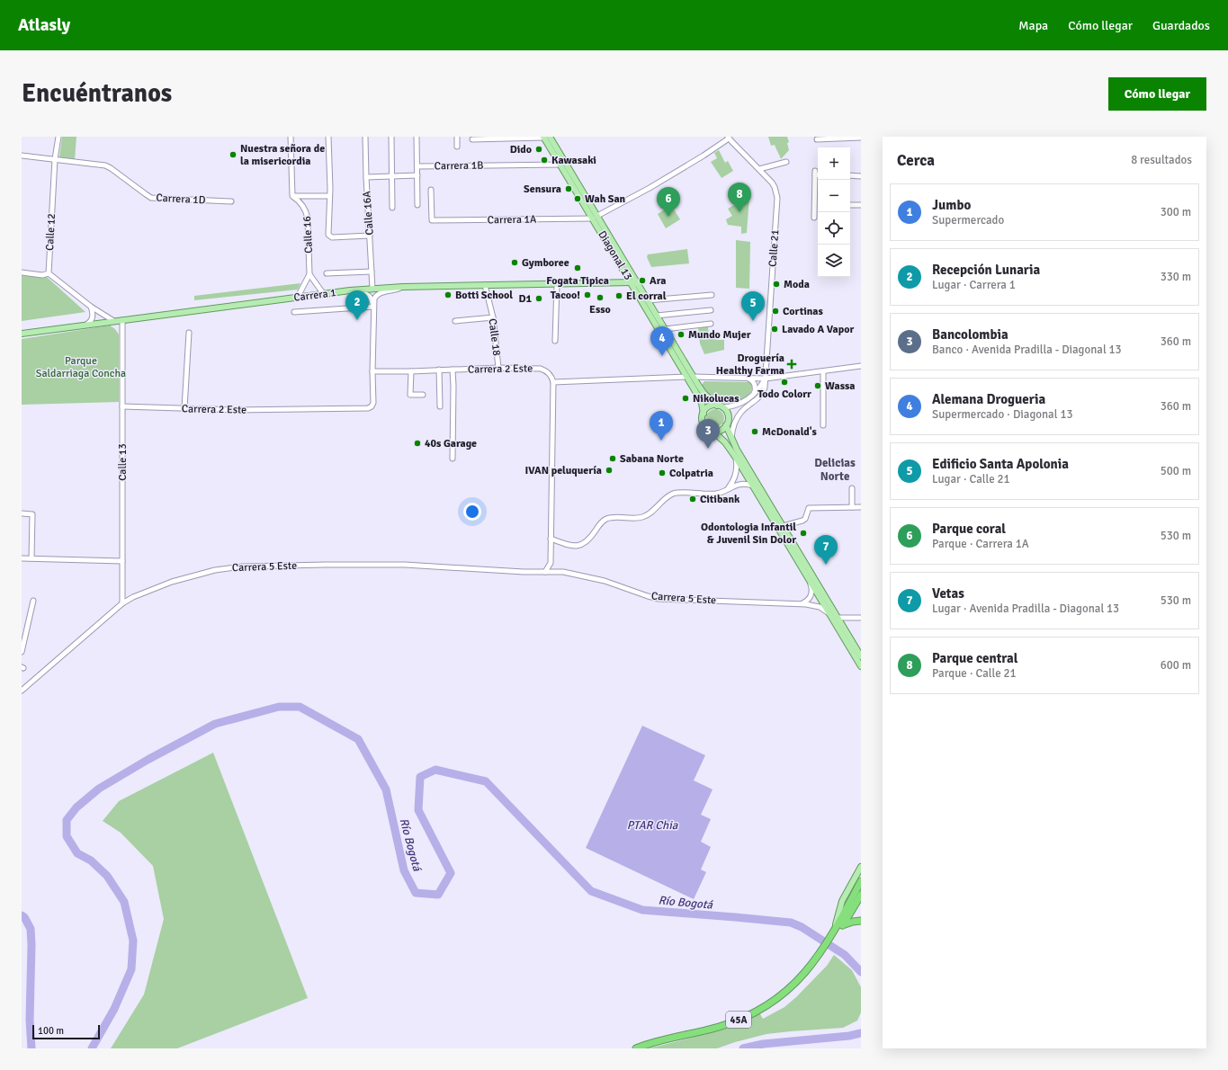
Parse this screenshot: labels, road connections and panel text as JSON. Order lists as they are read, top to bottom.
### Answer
{
  "streets": {
    "highway": ["45A"],
    "main road": ["Diagonal 13", "Carrera 1"],
    "street": [
      "Carrera 1B",
      "Carrera 1D",
      "Calle 16A",
      "Carrera 1A",
      "Calle 12",
      "Calle 16",
      "Calle 21",
      "Calle 18",
      "Carrera 2 Este",
      "Calle 13",
      "Carrera 5 Este"
    ]
  },
  "crossings": [
    ["Carrera 1B", "Diagonal 13"],
    ["Carrera 1D", "Calle 12"],
    ["Calle 16A", "Calle 16"],
    ["Calle 16A", "Carrera 1"],
    ["Carrera 1A", "Calle 21"],
    ["Carrera 1A", "Diagonal 13"],
    ["Diagonal 13", "Carrera 1"],
    ["Carrera 1", "Calle 18"],
    ["Carrera 1", "Calle 13"],
    ["Calle 18", "Carrera 2 Este"],
    ["Carrera 2 Este", "Calle 13"],
    ["Calle 13", "Carrera 5 Este"]
  ],
  "districts": ["Delicias Norte"],
  "water": ["PTAR Chia", "Río Bogotá"],
  "parks": ["Parque Saldarriaga Concha"],
  "places": {
    "other": [
      "Dido",
      "Nuestra señora de la misericordia",
      "Kawasaki",
      "Sensura",
      "Wah San",
      "Gymboree",
      "Fogata Tipica",
      "Ara",
      "Moda",
      "Botti School",
      "Tacoo!",
      "El corral",
      "Esso",
      "D1",
      "Cortinas",
      "Lavado A Vapor",
      "Mundo Mujer",
      "Todo Colorr",
      "Wassa",
      "Nikolucas",
      "McDonald's",
      "40s Garage",
      "Sabana Norte",
      "IVAN peluquería",
      "Colpatria",
      "Citibank",
      "Odontologia Infantil & Juvenil Sin Dolor"
    ],
    "health": ["Droguería Healthy Farma"]
  },
  "scale_bar": "100 m",
  "page": {
    "header": "Atlasly",
    "nav": ["Mapa", "Cómo llegar", "Guardados"],
    "buttons": "Cómo llegar",
    "title": "Encuéntranos",
    "heading": ["Cerca", "8 resultados"],
    "map_buttons": ["+", "−"],
    "pins": [
      "8",
      "6",
      "2",
      "5",
      "4",
      "1",
      "3",
      "7"
    ],
    "list": [
      {
        "mark": "1",
        "name": "Jumbo",
        "note": "Supermercado",
        "value": "300 m"
      },
      {
        "mark": "2",
        "name": "Recepción Lunaria",
        "note": "Lugar · Carrera 1",
        "value": "330 m"
      },
      {
        "mark": "3",
        "name": "Bancolombia",
        "note": "Banco · Avenida Pradilla - Diagonal 13",
        "value": "360 m"
      },
      {
        "mark": "4",
        "name": "Alemana Drogueria",
        "note": "Supermercado · Diagonal 13",
        "value": "360 m"
      },
      {
        "mark": "5",
        "name": "Edificio Santa Apolonia",
        "note": "Lugar · Calle 21",
        "value": "500 m"
      },
      {
        "mark": "6",
        "name": "Parque coral",
        "note": "Parque · Carrera 1A",
        "value": "530 m"
      },
      {
        "mark": "7",
        "name": "Vetas",
        "note": "Lugar · Avenida Pradilla - Diagonal 13",
        "value": "530 m"
      },
      {
        "mark": "8",
        "name": "Parque central",
        "note": "Parque · Calle 21",
        "value": "600 m"
      }
    ],
    "scale": "100 m"
  }
}
